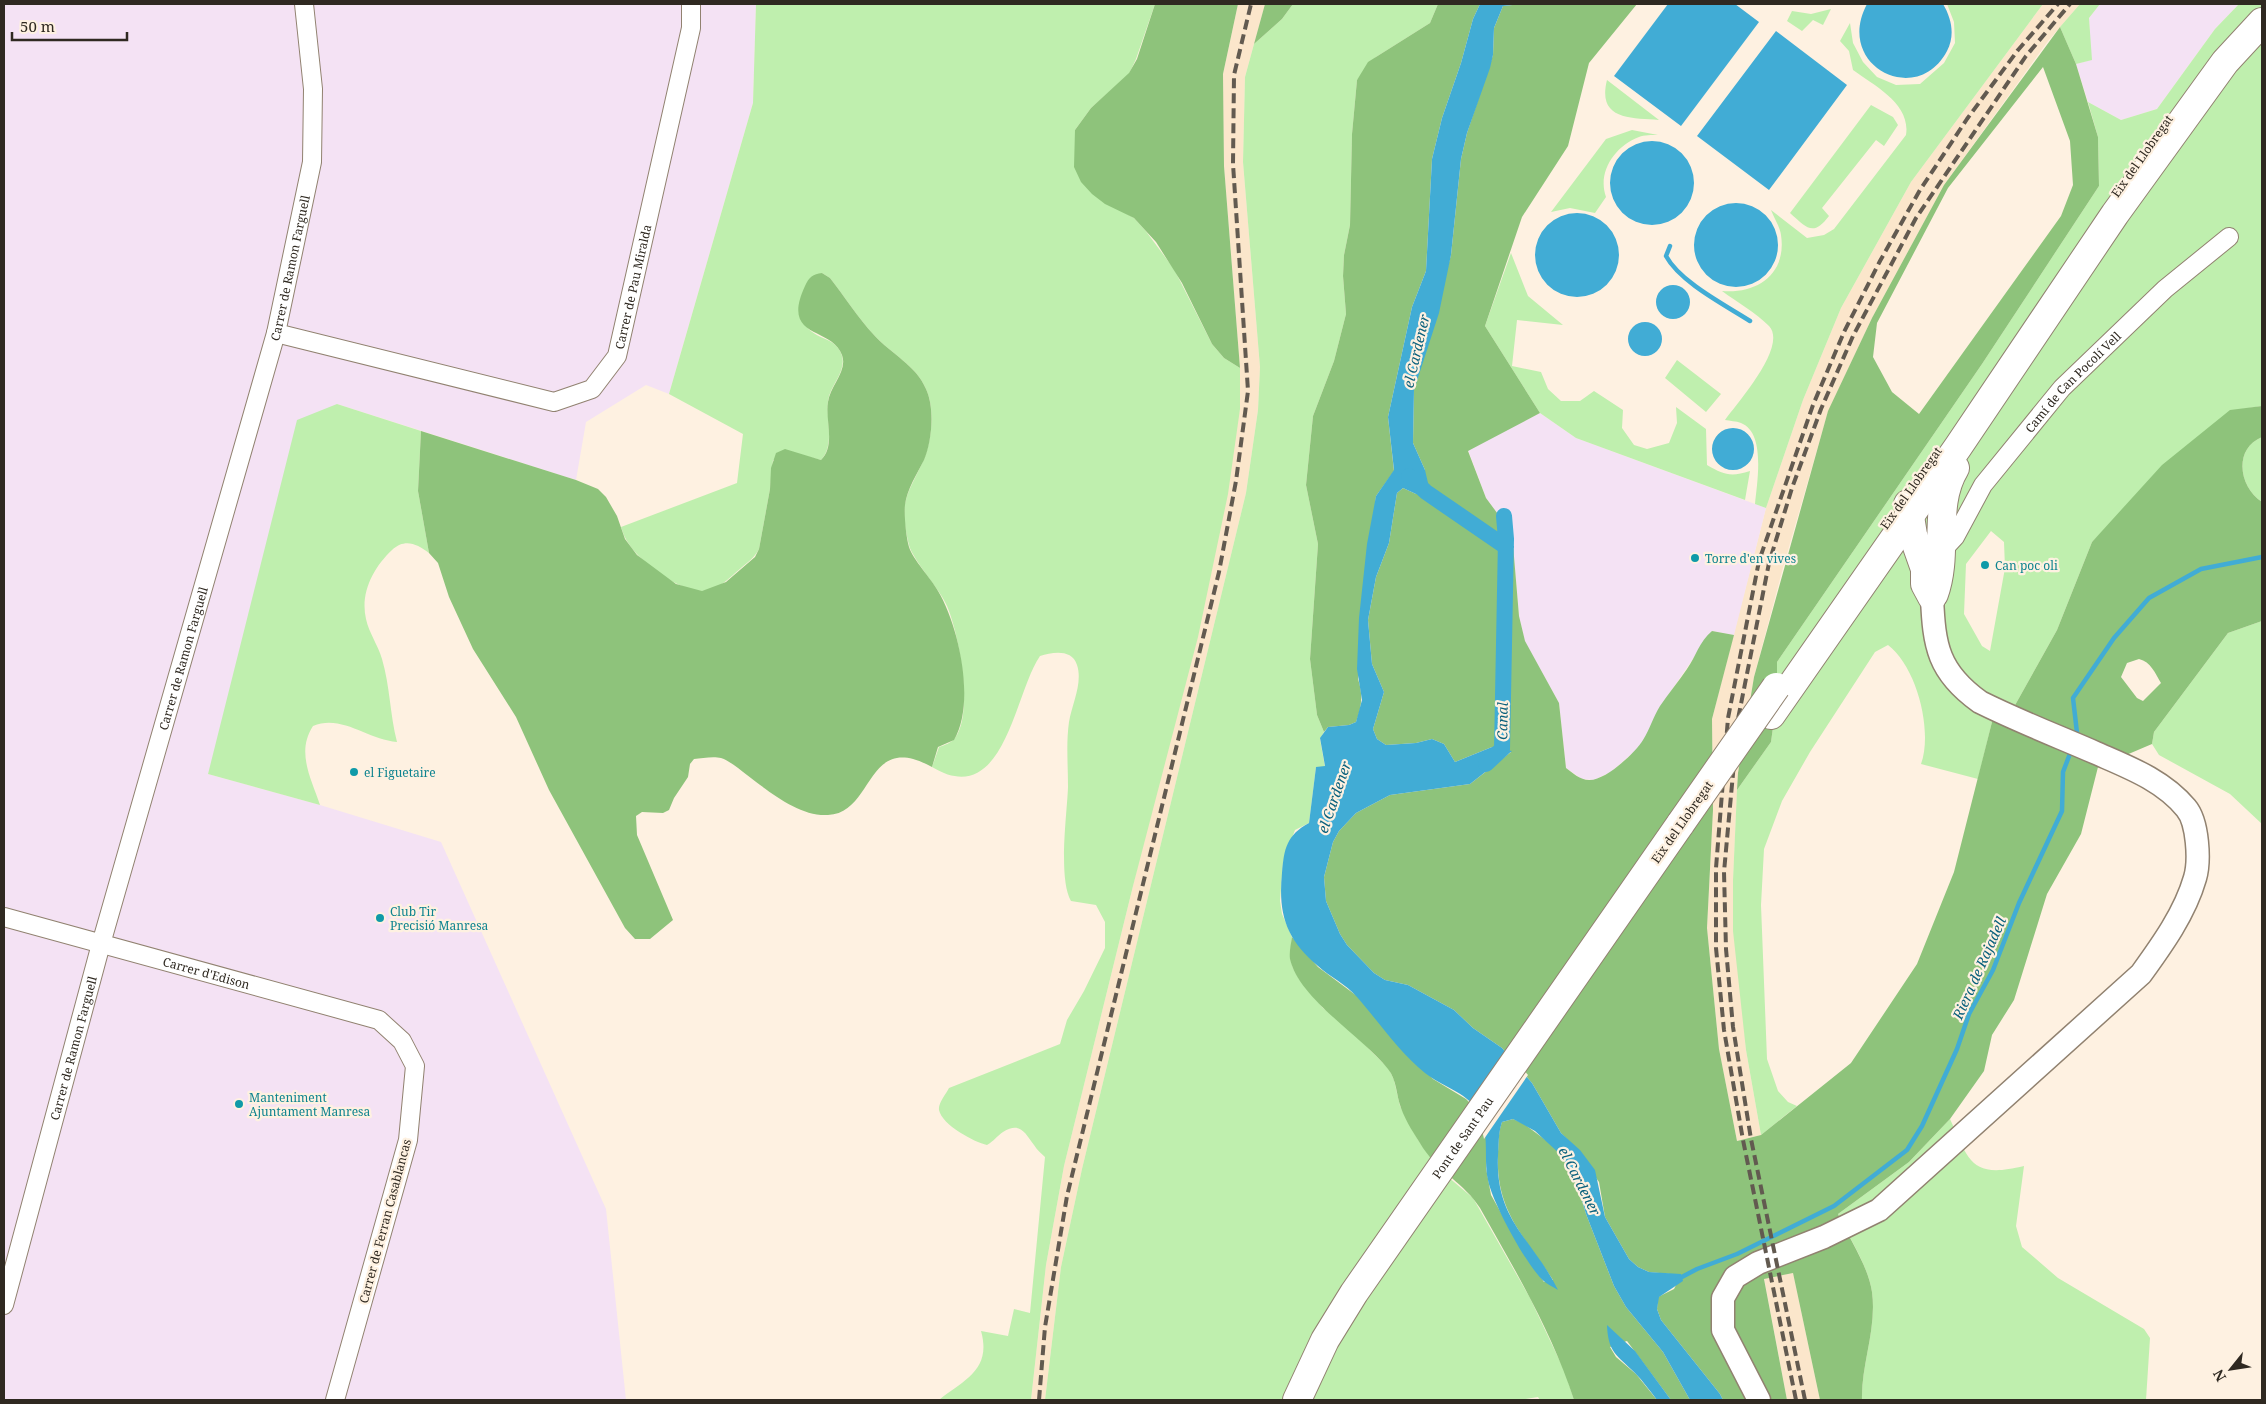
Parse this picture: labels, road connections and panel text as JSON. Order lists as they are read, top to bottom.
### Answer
{
  "streets": {
    "highway": ["Eix del Llobregat", "Pont de Sant Pau"],
    "street": [
      "Carrer de Ramon Farguell",
      "Carrer de Pau Miralda",
      "Camí de Can Pocolí Vell",
      "Carrer d'Edison",
      "Carrer de Ferran Casablancas"
    ]
  },
  "crossings": [
    ["Eix del Llobregat", "Pont de Sant Pau"],
    ["Carrer de Ramon Farguell", "Carrer de Pau Miralda"],
    ["Carrer de Ramon Farguell", "Carrer d'Edison"],
    ["Carrer d'Edison", "Carrer de Ferran Casablancas"]
  ],
  "water": ["el Cardener", "Canal", "Riera de Rajadell"],
  "places": [
    "Torre d'en vives",
    "Can poc oli",
    "el Figuetaire",
    "Club Tir Precisió Manresa",
    "Manteniment Ajuntament Manresa"
  ],
  "scale_bar": "50 m",
  "north": "bottom left"
}
